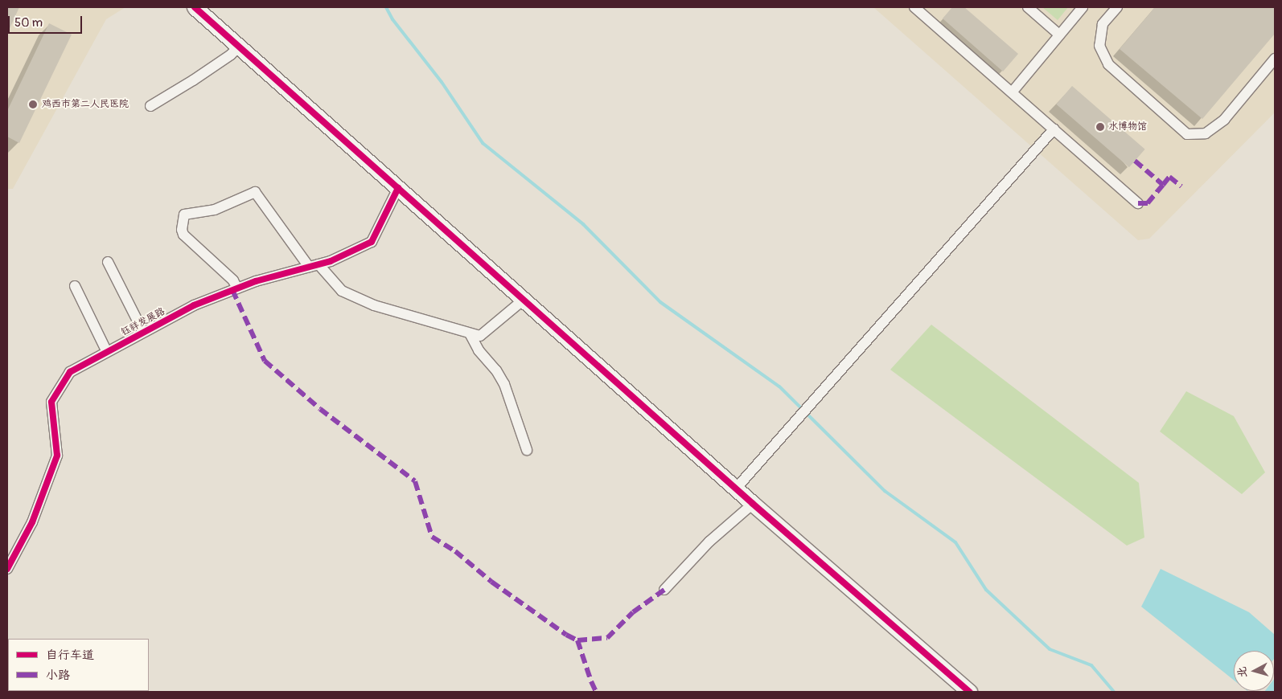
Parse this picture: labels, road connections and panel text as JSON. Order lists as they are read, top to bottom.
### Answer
{
  "streets": {
    "street": ["钰祥发展路"]
  },
  "places": ["鸡西市第二人民医院", "水博物馆"],
  "legend": ["自行车道", "小路"],
  "scale_bar": "50 m",
  "north": "left"
}
